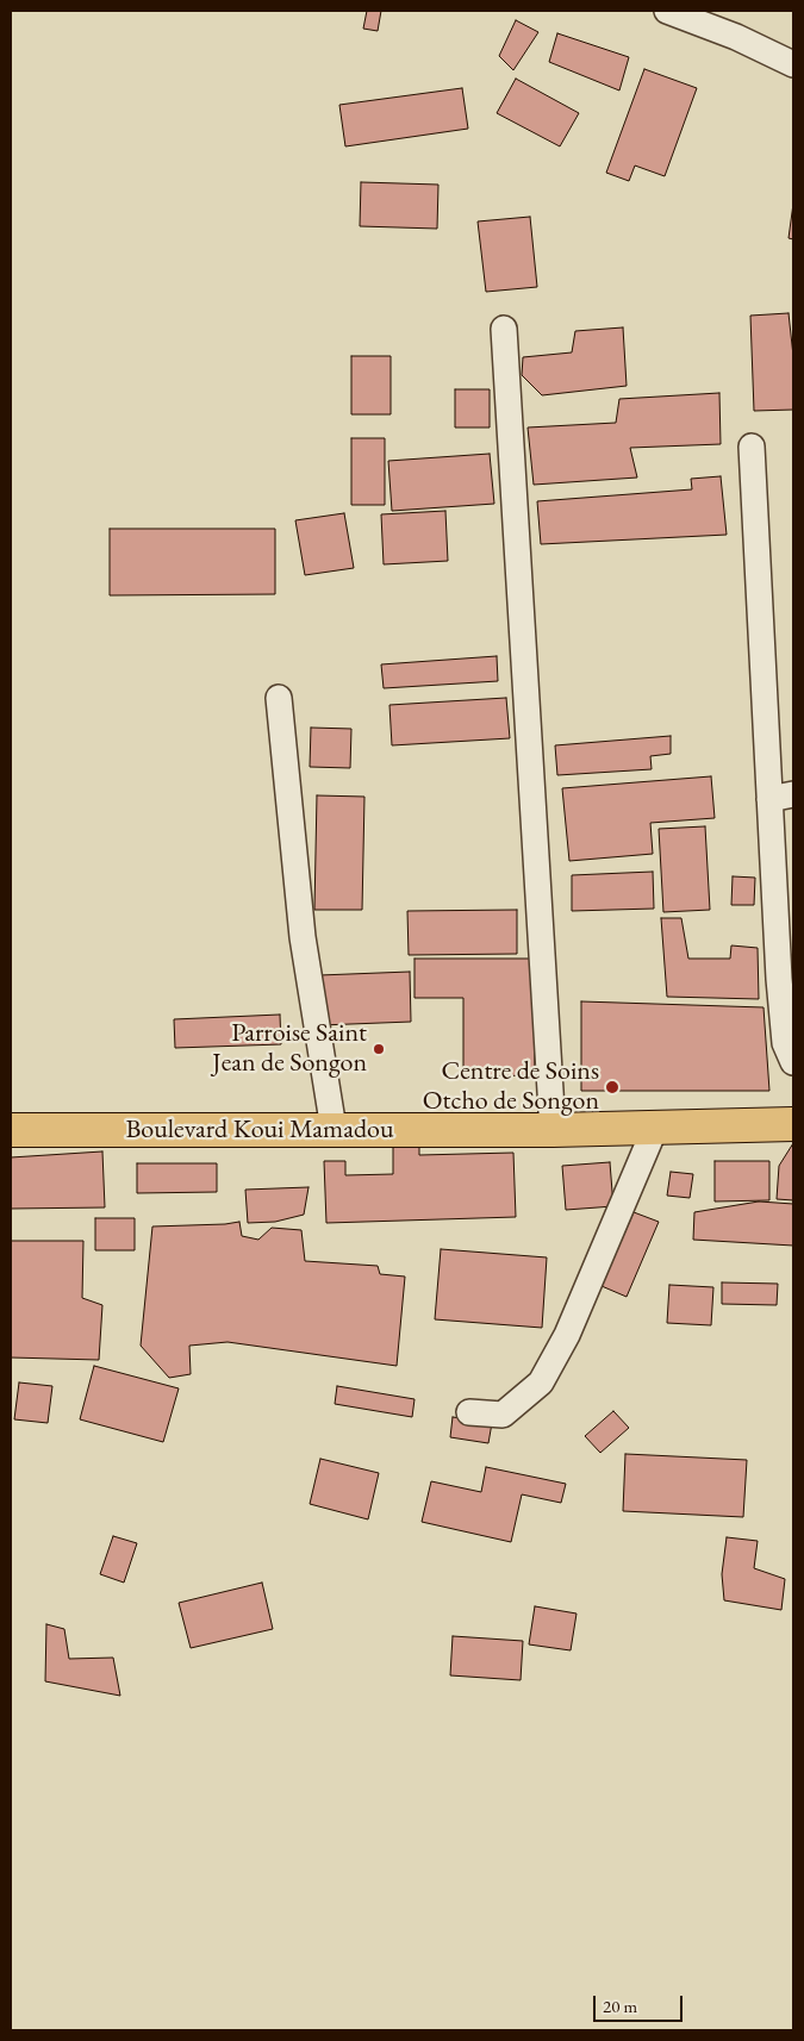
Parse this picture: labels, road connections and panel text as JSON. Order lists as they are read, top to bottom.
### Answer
{
  "streets": {
    "main road": ["Boulevard Koui Mamadou"]
  },
  "places": ["Parroise Saint Jean de Songon", "Centre de Soins Otcho de Songon"],
  "scale_bar": "20 m"
}
